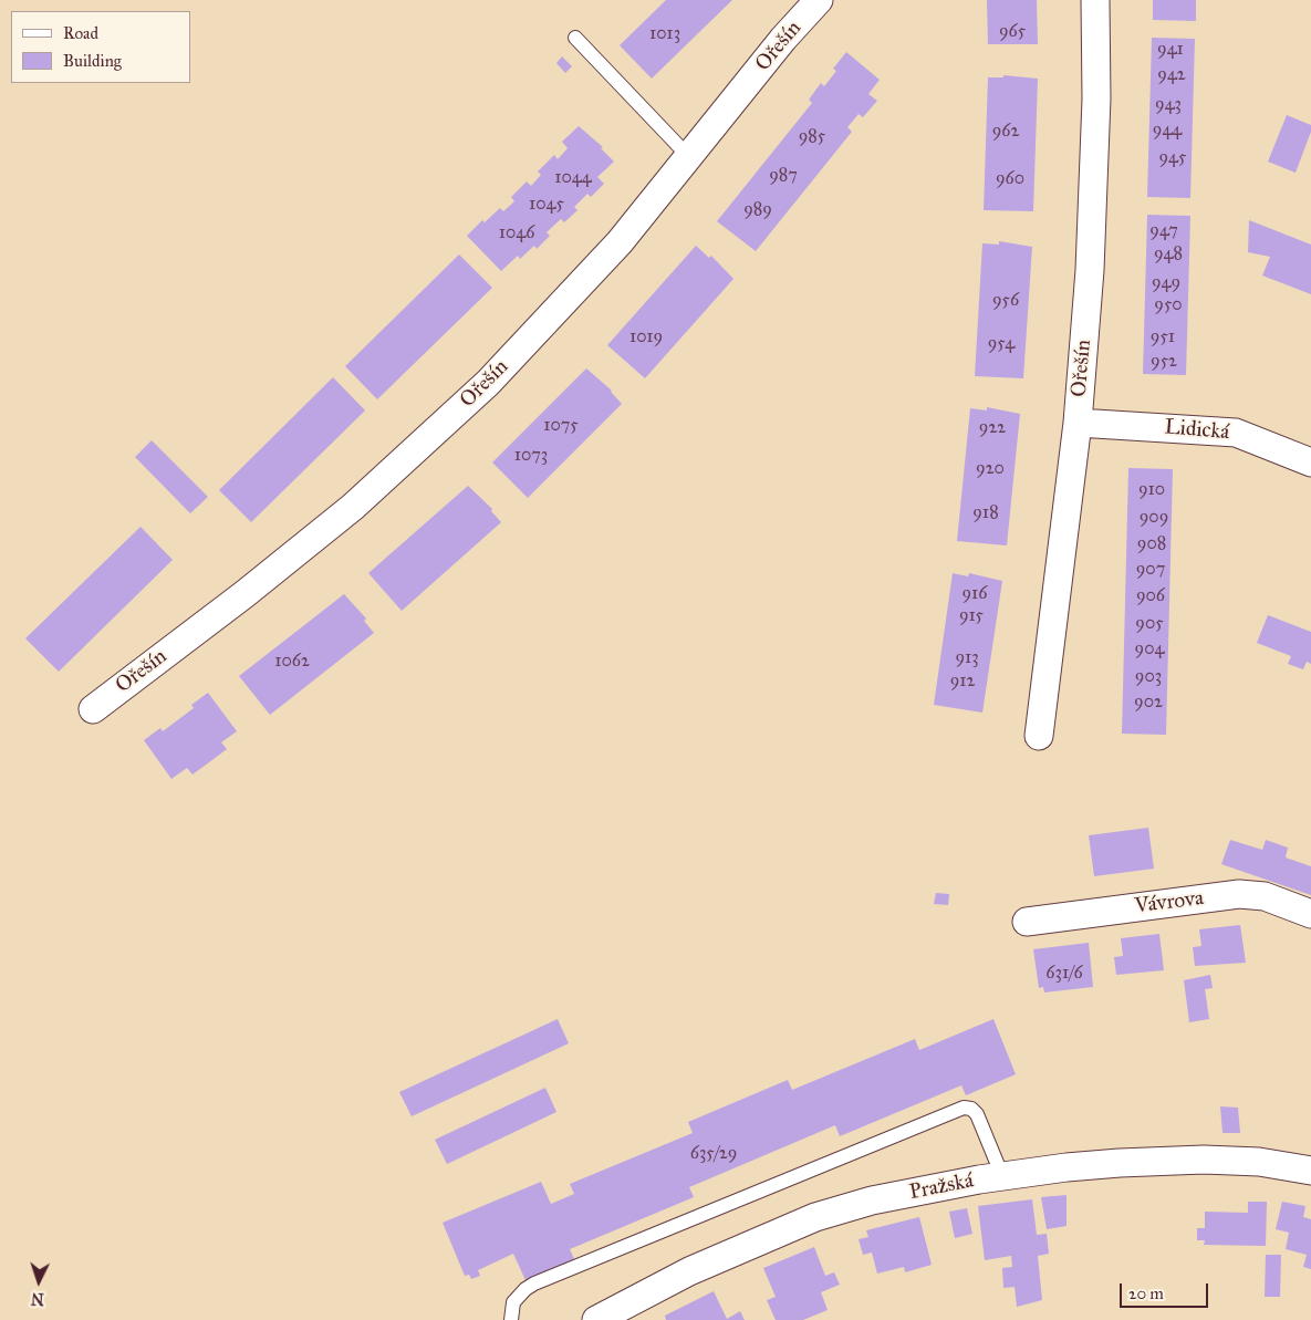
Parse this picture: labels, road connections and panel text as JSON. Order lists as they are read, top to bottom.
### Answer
{
  "streets": {
    "street": [
      "Ořešín",
      "Lidická",
      "Vávrova",
      "Pražská"
    ]
  },
  "crossings": [
    ["Ořešín", "Lidická"]
  ],
  "house_numbers": [
    "965",
    "1013",
    "941",
    "942",
    "943",
    "944",
    "962",
    "985",
    "945",
    "987",
    "1044",
    "960",
    "1045",
    "989",
    "947",
    "1046",
    "948",
    "949",
    "956",
    "950",
    "1019",
    "951",
    "954",
    "952",
    "1075",
    "922",
    "1073",
    "920",
    "910",
    "918",
    "909",
    "908",
    "907",
    "916",
    "906",
    "915",
    "905",
    "904",
    "913",
    "1062",
    "903",
    "912",
    "902",
    "631/6",
    "635/29"
  ],
  "legend": ["Road", "Building"],
  "scale_bar": "20 m",
  "north": "bottom"
}
